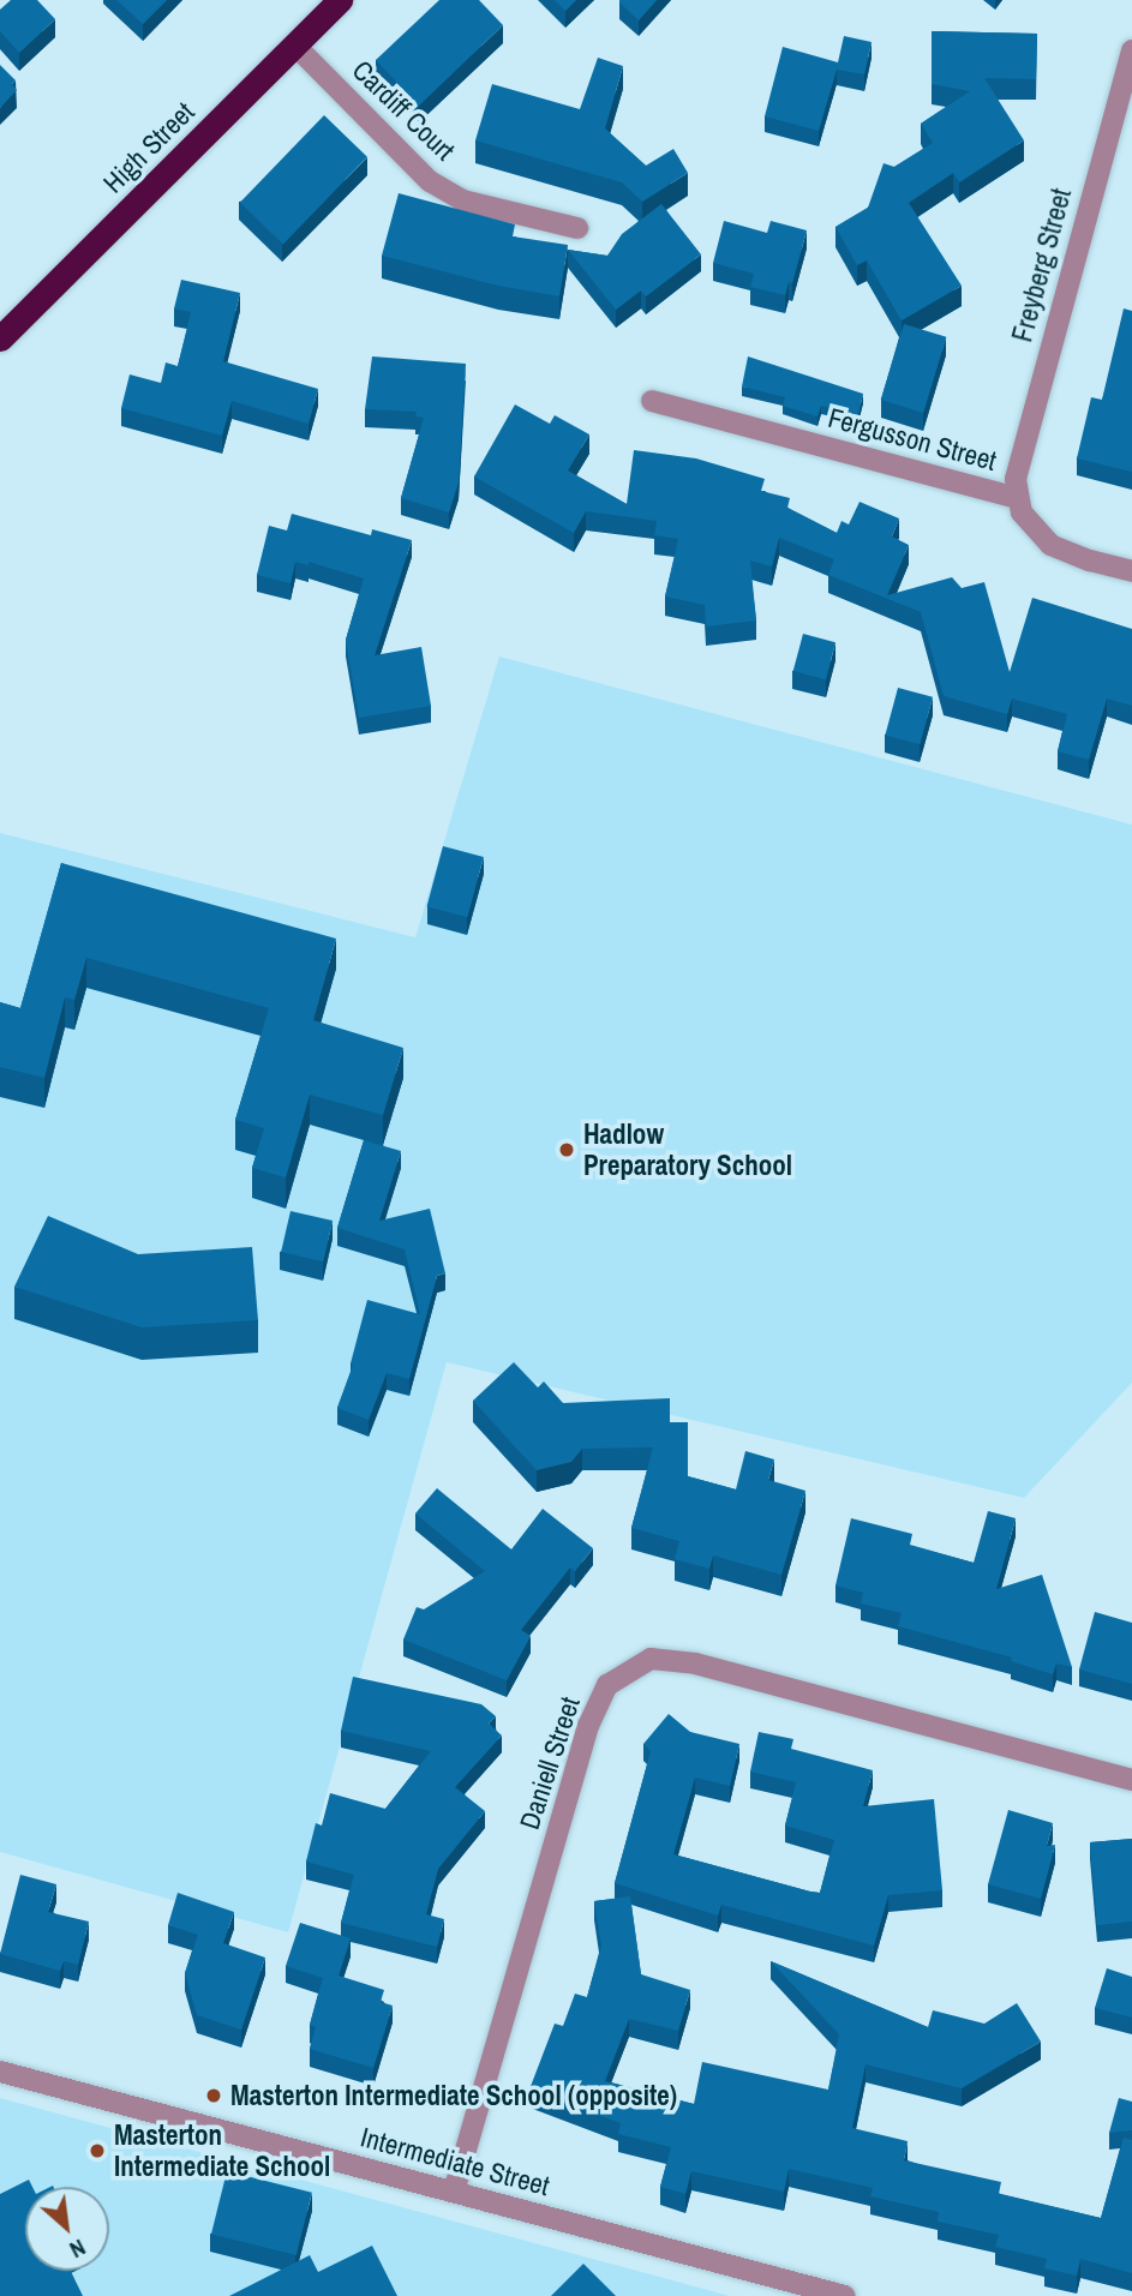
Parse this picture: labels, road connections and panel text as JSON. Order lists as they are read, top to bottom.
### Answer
{
  "streets": {
    "highway": ["High Street"],
    "street": [
      "Cardiff Court",
      "Freyberg Street",
      "Fergusson Street",
      "Daniell Street",
      "Intermediate Street"
    ]
  },
  "crossings": [
    ["Cardiff Court", "High Street"],
    ["Freyberg Street", "Fergusson Street"],
    ["Daniell Street", "Intermediate Street"]
  ],
  "places": ["Hadlow Preparatory School", "Masterton Intermediate School (opposite)", "Masterton Intermediate School"],
  "north": "bottom right"
}
